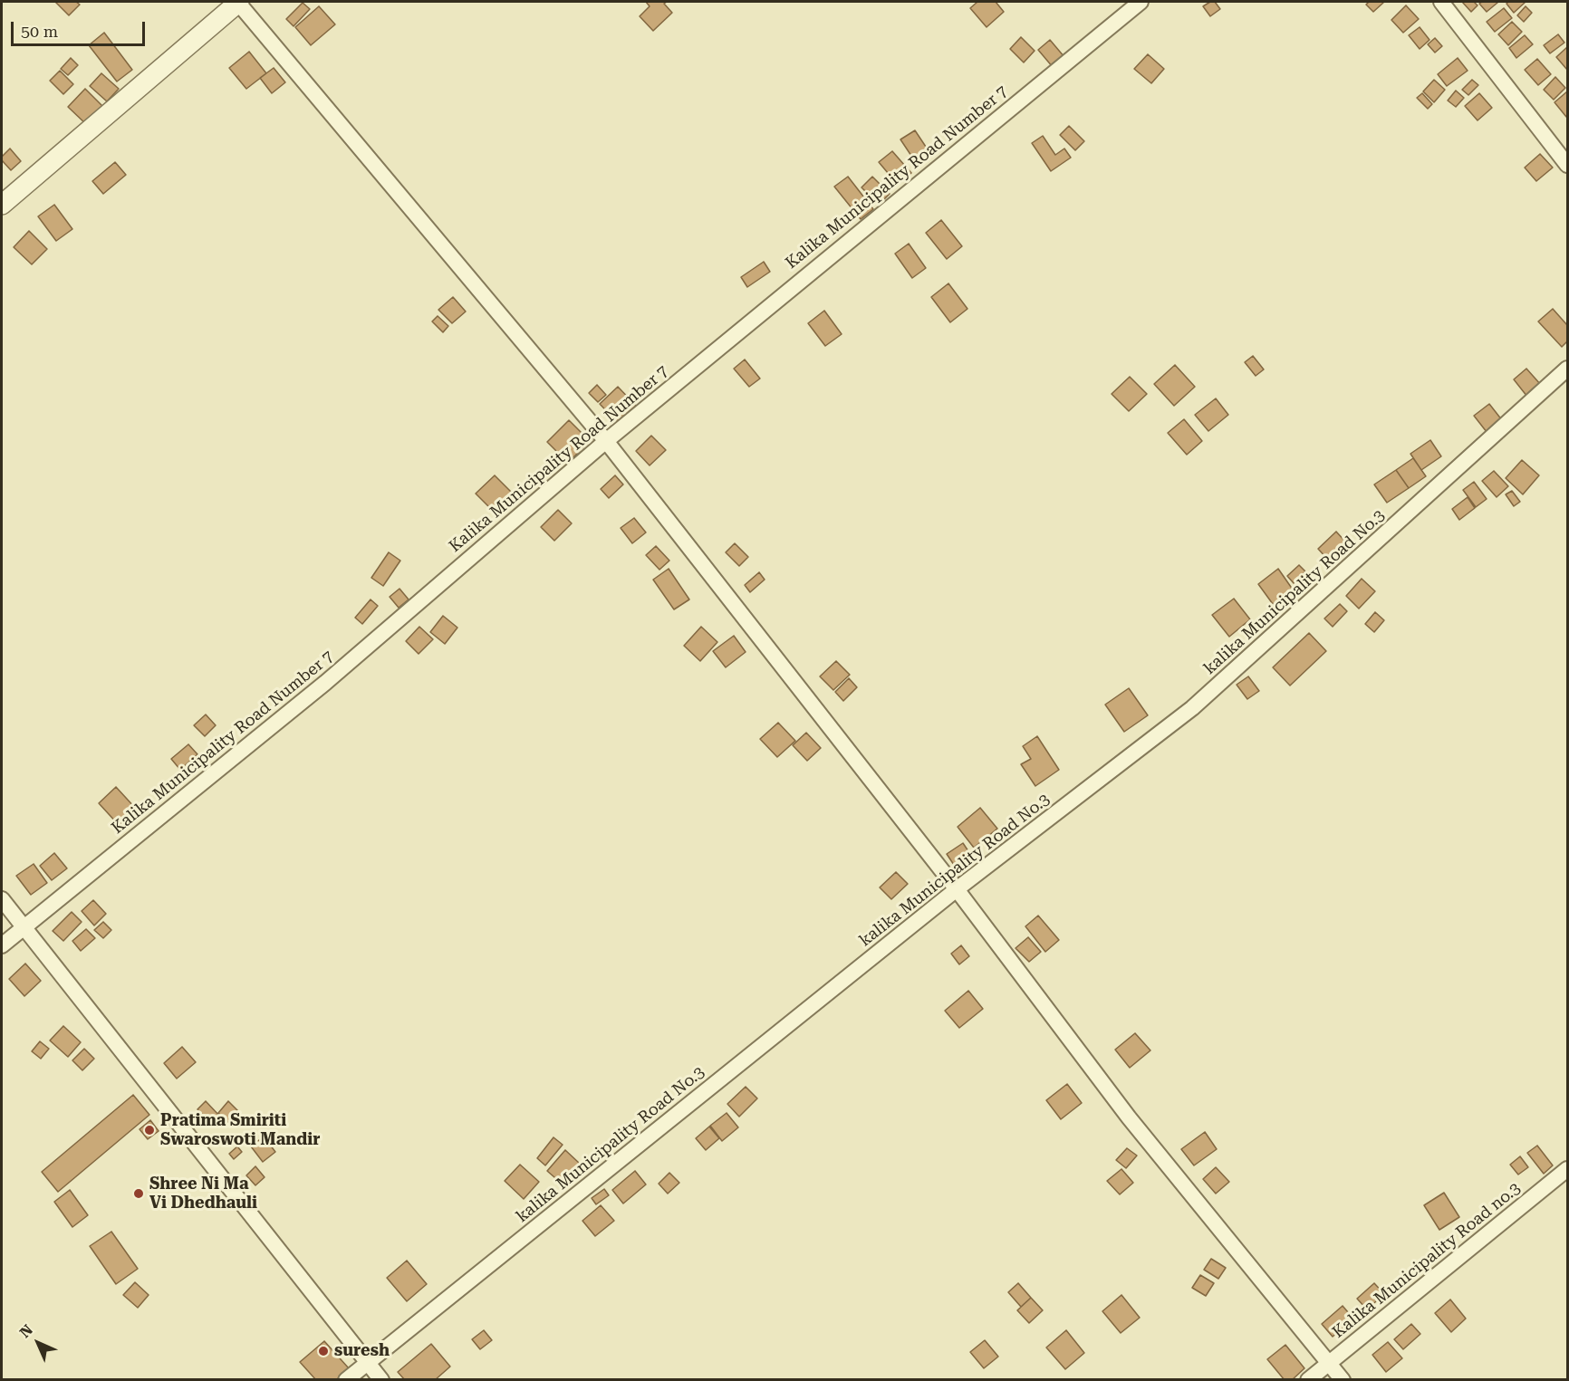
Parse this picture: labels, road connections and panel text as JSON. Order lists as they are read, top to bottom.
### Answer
{
  "streets": {
    "street": ["Kalika Municipality Road Number 7", "kalika Municipality Road No.3", "Kalika Municipality Road no.3"]
  },
  "places": ["Pratima Smiriti Swaroswoti Mandir", "Shree Ni Ma Vi Dhedhauli", "suresh"],
  "scale_bar": "50 m",
  "north": "top left"
}
